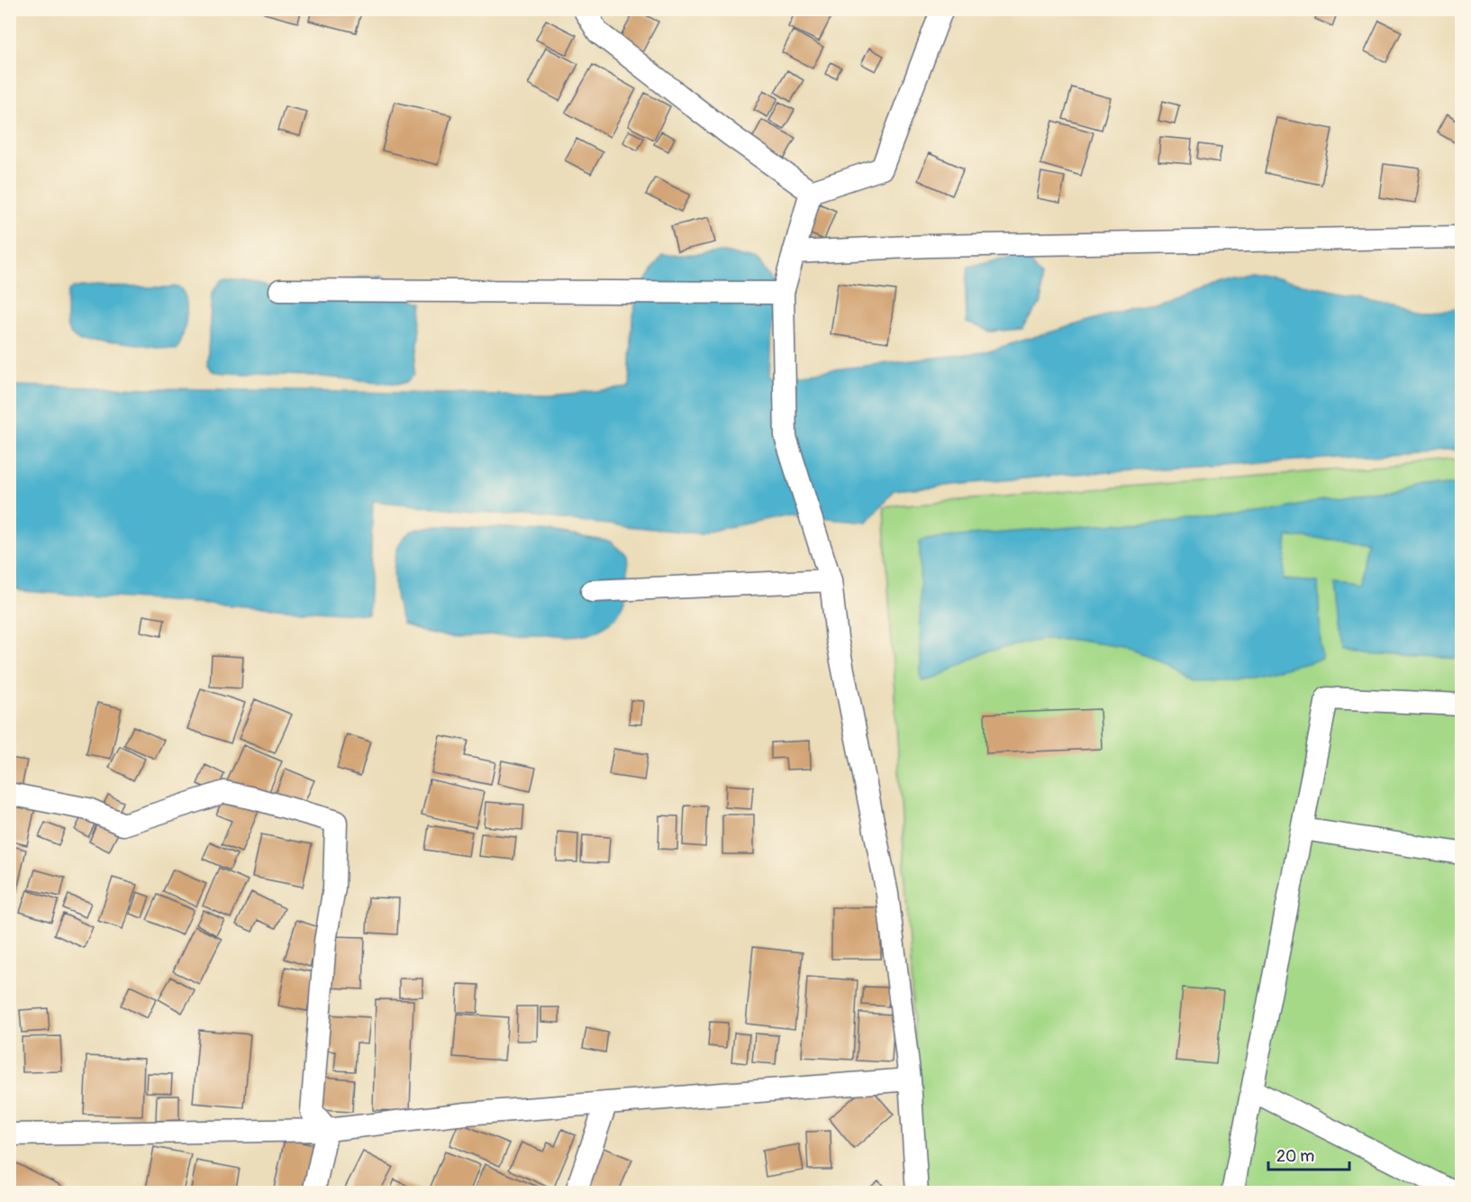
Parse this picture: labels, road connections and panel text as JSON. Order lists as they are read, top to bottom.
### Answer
{
  "scale_bar": "20 m"
}
